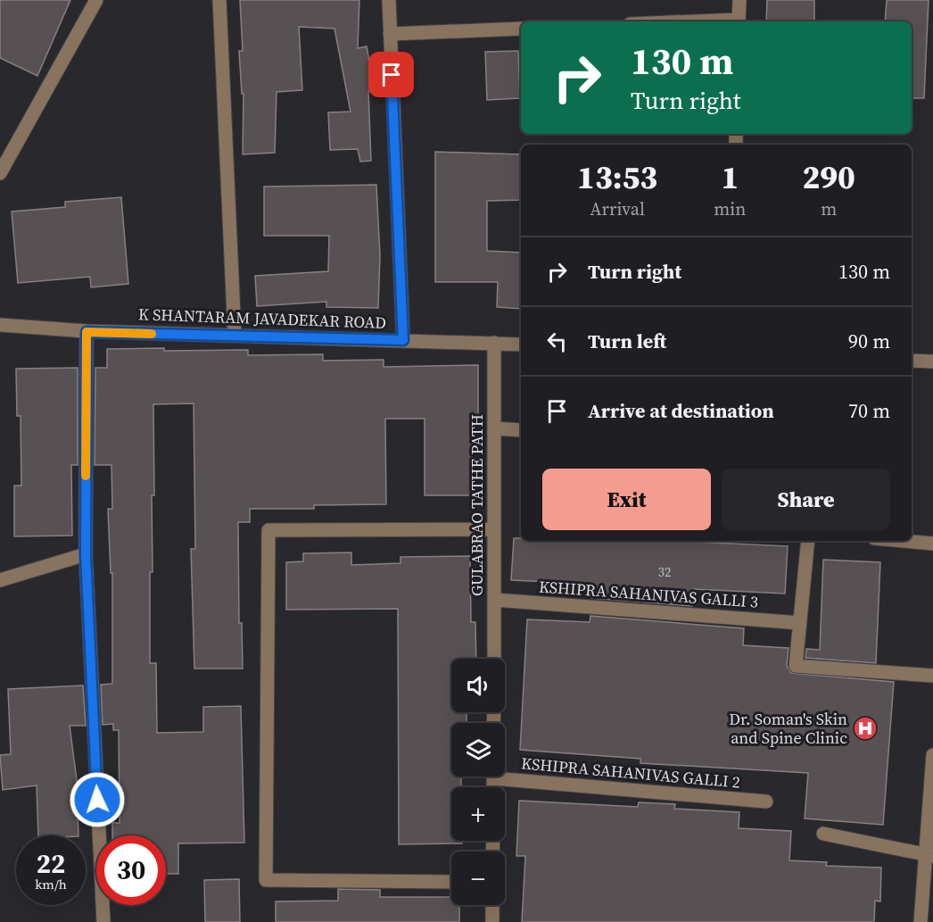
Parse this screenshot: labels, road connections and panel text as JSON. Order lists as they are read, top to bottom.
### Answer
{
  "streets": {
    "street": [
      "K SHANTARAM JAVADEKAR ROAD",
      "GULABRAO TATHE PATH",
      "KSHIPRA SAHANIVAS GALLI 3",
      "KSHIPRA SAHANIVAS GALLI 2"
    ]
  },
  "crossings": [
    ["K SHANTARAM JAVADEKAR ROAD", "GULABRAO TATHE PATH"],
    ["GULABRAO TATHE PATH", "KSHIPRA SAHANIVAS GALLI 3"]
  ],
  "places": {
    "hospital": ["Dr. Soman's Skin and Spine Clinic"]
  },
  "house_numbers": ["32"],
  "page": {
    "turn": ["130 m", "Turn right"],
    "eta": [
      "13:53",
      "Arrival",
      "1",
      "min",
      "290",
      "m"
    ],
    "list": [
      {
        "name": "Turn right",
        "value": "130 m"
      },
      {
        "name": "Turn left",
        "value": "90 m"
      },
      {
        "name": "Arrive at destination",
        "value": "70 m"
      }
    ],
    "buttons": ["Exit", "Share"],
    "map_buttons": ["+", "−"],
    "speed": "22 km/h",
    "limit": "30"
  }
}
